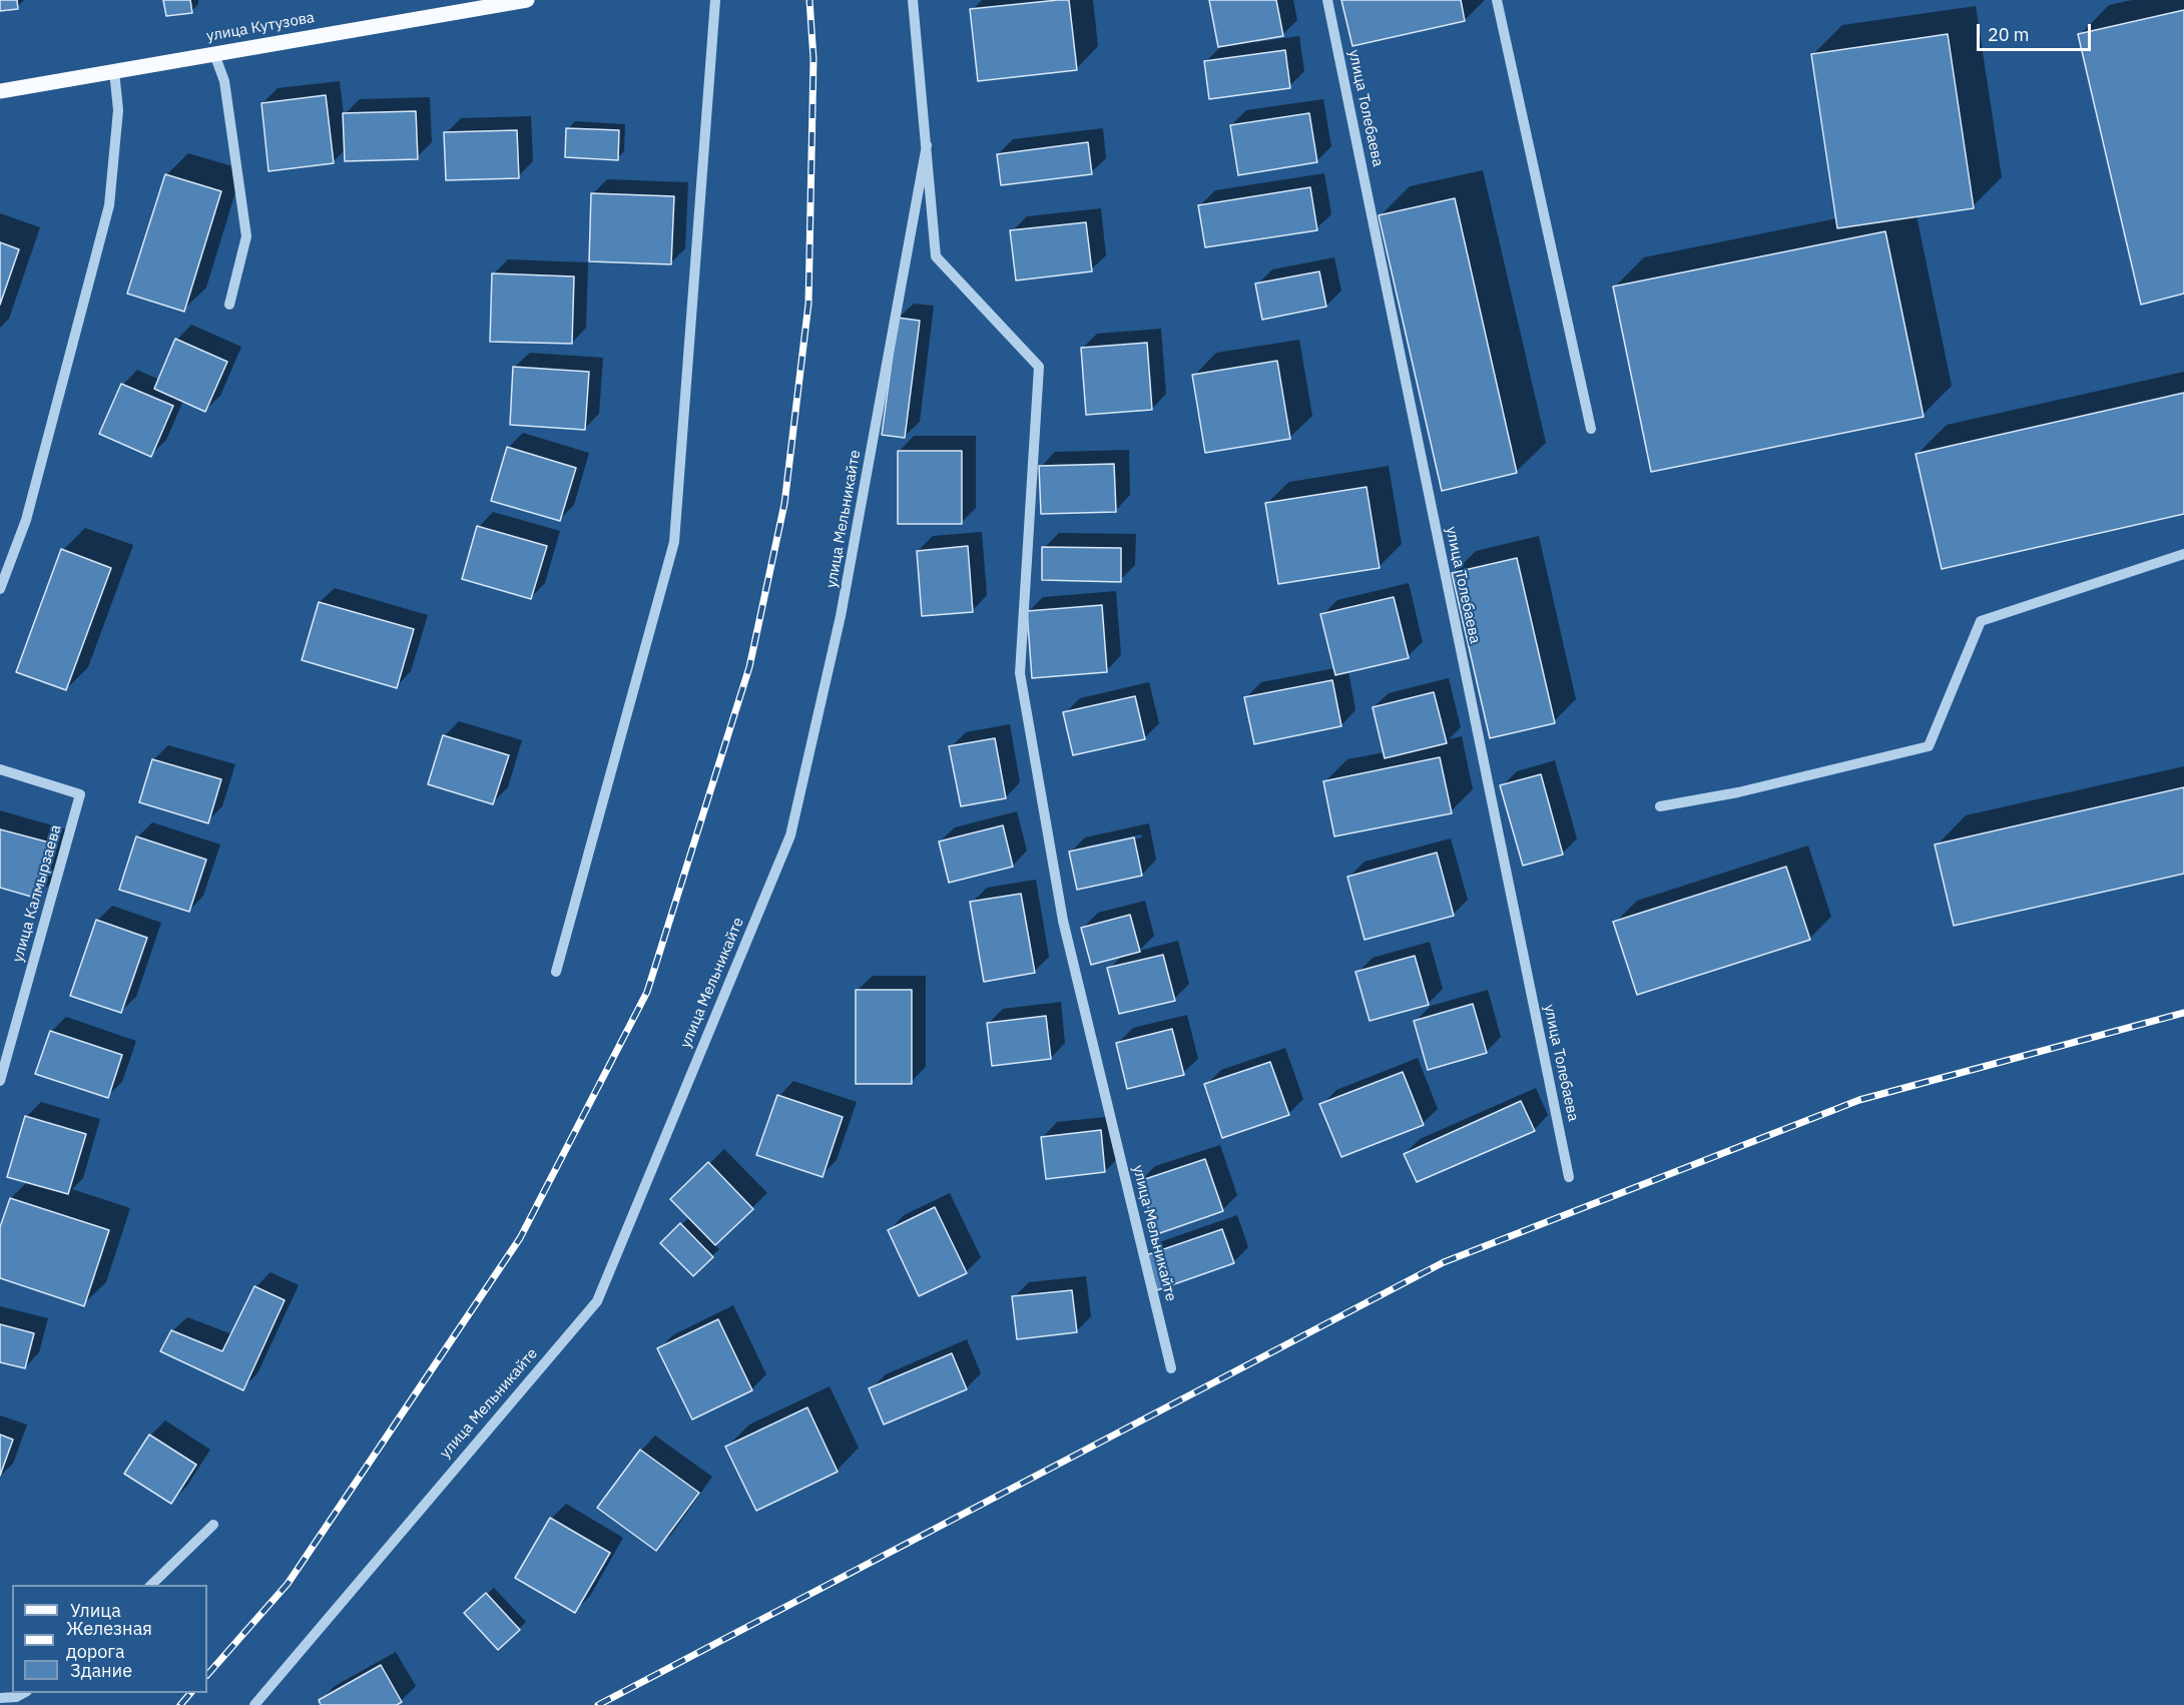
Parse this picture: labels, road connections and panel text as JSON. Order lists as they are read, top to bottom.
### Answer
{
  "streets": {
    "main road": ["улица Кутузова"],
    "street": ["улица Толебаева", "улица Мельникайте", "улица Калмырзаева"]
  },
  "legend": ["Улица", "Железная дорога", "Здание"],
  "scale_bar": "20 m"
}
